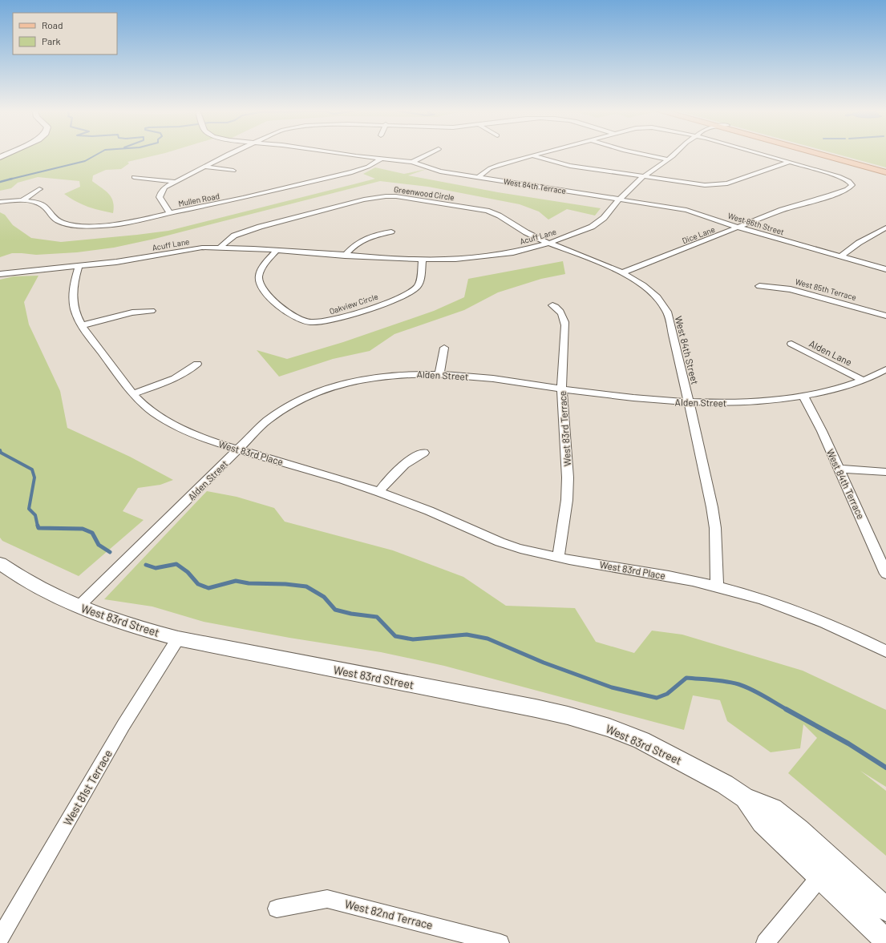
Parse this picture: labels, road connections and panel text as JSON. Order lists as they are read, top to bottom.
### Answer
{
  "streets": {
    "street": [
      "West 84th Terrace",
      "Greenwood Circle",
      "Mullen Road",
      "West 86th Street",
      "Dice Lane",
      "Acuff Lane",
      "West 85th Terrace",
      "Oakview Circle",
      "West 84th Street",
      "Alden Lane",
      "Alden Street",
      "West 83rd Terrace",
      "West 83rd Place",
      "West 83rd Street",
      "West 81st Terrace",
      "West 82nd Terrace"
    ]
  },
  "crossings": [
    ["West 84th Terrace", "Mullen Road"],
    ["West 84th Terrace", "West 86th Street"],
    ["West 84th Terrace", "Acuff Lane"],
    ["West 84th Terrace", "Alden Street"],
    ["Greenwood Circle", "Acuff Lane"],
    ["Greenwood Circle", "West 84th Street"],
    ["West 86th Street", "Dice Lane"],
    ["West 86th Street", "Acuff Lane"],
    ["Dice Lane", "West 84th Street"],
    ["Acuff Lane", "Oakview Circle"],
    ["Acuff Lane", "West 84th Street"],
    ["Acuff Lane", "West 83rd Place"],
    ["West 84th Street", "Alden Street"],
    ["West 84th Street", "West 83rd Place"],
    ["Alden Lane", "Alden Street"],
    ["Alden Street", "West 83rd Terrace"],
    ["Alden Street", "West 83rd Place"],
    ["Alden Street", "West 83rd Street"],
    ["West 83rd Terrace", "West 83rd Place"],
    ["West 83rd Street", "West 81st Terrace"]
  ],
  "legend": ["Road", "Park"]
}
